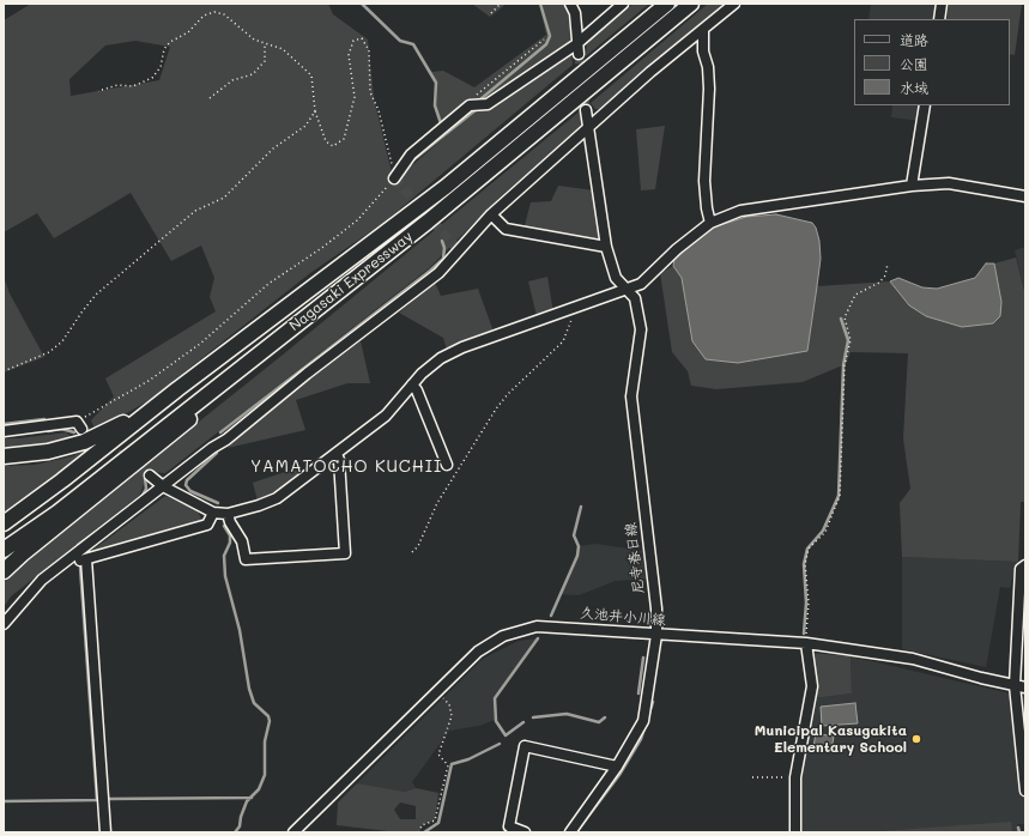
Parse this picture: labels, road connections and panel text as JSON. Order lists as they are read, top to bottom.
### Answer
{
  "streets": {
    "highway": ["Nagasaki Expressway"],
    "street": ["尼寺春日線", "久池井小川線"]
  },
  "crossings": [
    ["尼寺春日線", "久池井小川線"]
  ],
  "districts": ["YAMATOCHO KUCHII"],
  "places": ["Municipal Kasugakita Elementary School"],
  "legend": ["道路", "公園", "水域"]
}
